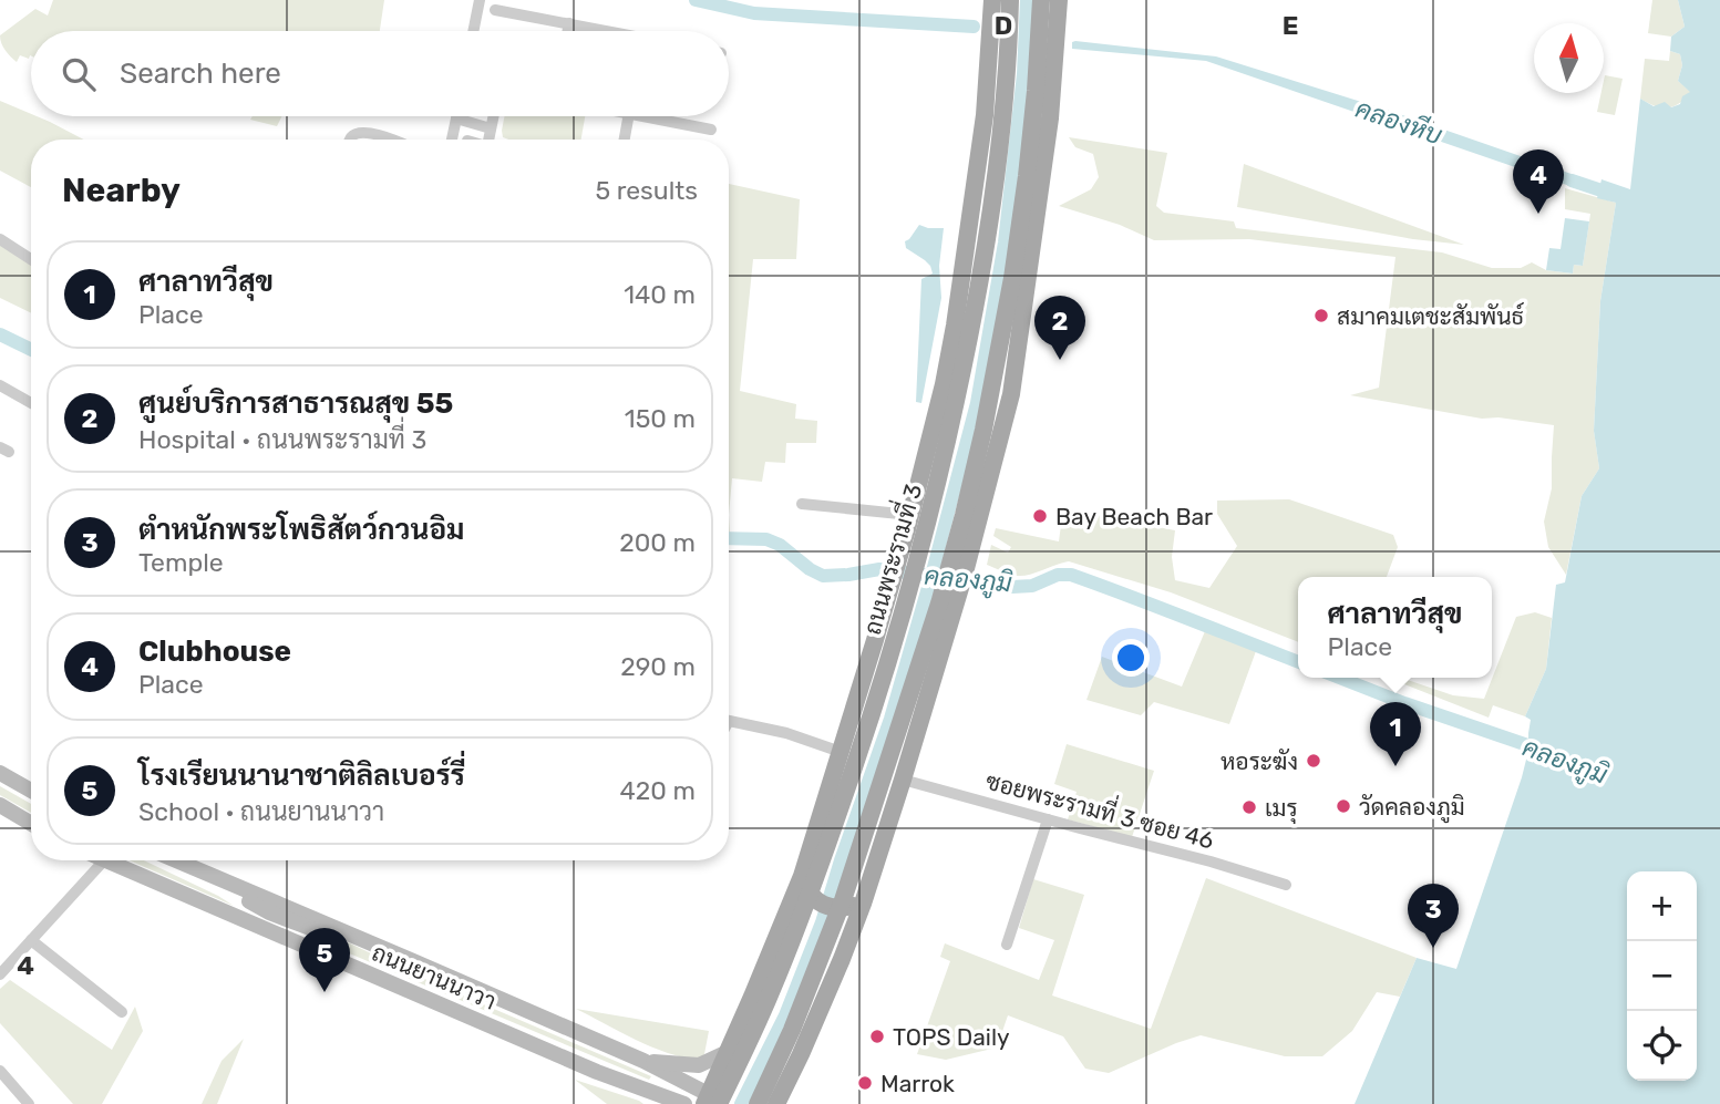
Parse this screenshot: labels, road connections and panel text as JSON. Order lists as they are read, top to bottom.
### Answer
{
  "streets": {
    "main road": ["ถนนพระรามที่ 3", "ถนนยานนาวา"],
    "street": ["ซอยพระรามที่ 3 ซอย 46"]
  },
  "crossings": [
    ["ถนนพระรามที่ 3", "ถนนยานนาวา"]
  ],
  "water": ["คลองหีบ", "คลองภูมิ"],
  "places": [
    "สมาคมเตชะสัมพันธ์",
    "Bay Beach Bar",
    "หอระฆัง",
    "วัดคลองภูมิ",
    "เมรุ",
    "TOPS Daily",
    "Marrok"
  ],
  "north": "top",
  "page": {
    "search": "Search here",
    "heading": ["Nearby", "5 results"],
    "pins": [
      "4",
      "2",
      "1",
      "3",
      "5"
    ],
    "list": [
      {
        "mark": "1",
        "name": "ศาลาทวีสุข",
        "note": "Place",
        "value": "140 m"
      },
      {
        "mark": "2",
        "name": "ศูนย์บริการสาธารณสุข 55",
        "note": "Hospital · ถนนพระรามที่ 3",
        "value": "150 m"
      },
      {
        "mark": "3",
        "name": "ตำหนักพระโพธิสัตว์กวนอิม",
        "note": "Temple",
        "value": "200 m"
      },
      {
        "mark": "4",
        "name": "Clubhouse",
        "note": "Place",
        "value": "290 m"
      },
      {
        "mark": "5",
        "name": "โรงเรียนนานาชาติลิลเบอร์รี่",
        "note": "School · ถนนยานนาวา",
        "value": "420 m"
      }
    ],
    "popup": ["ศาลาทวีสุข", "Place"],
    "map_buttons": ["+", "−"]
  },
  "grid": {
    "columns": ["D", "E"],
    "rows": ["4"]
  }
}
